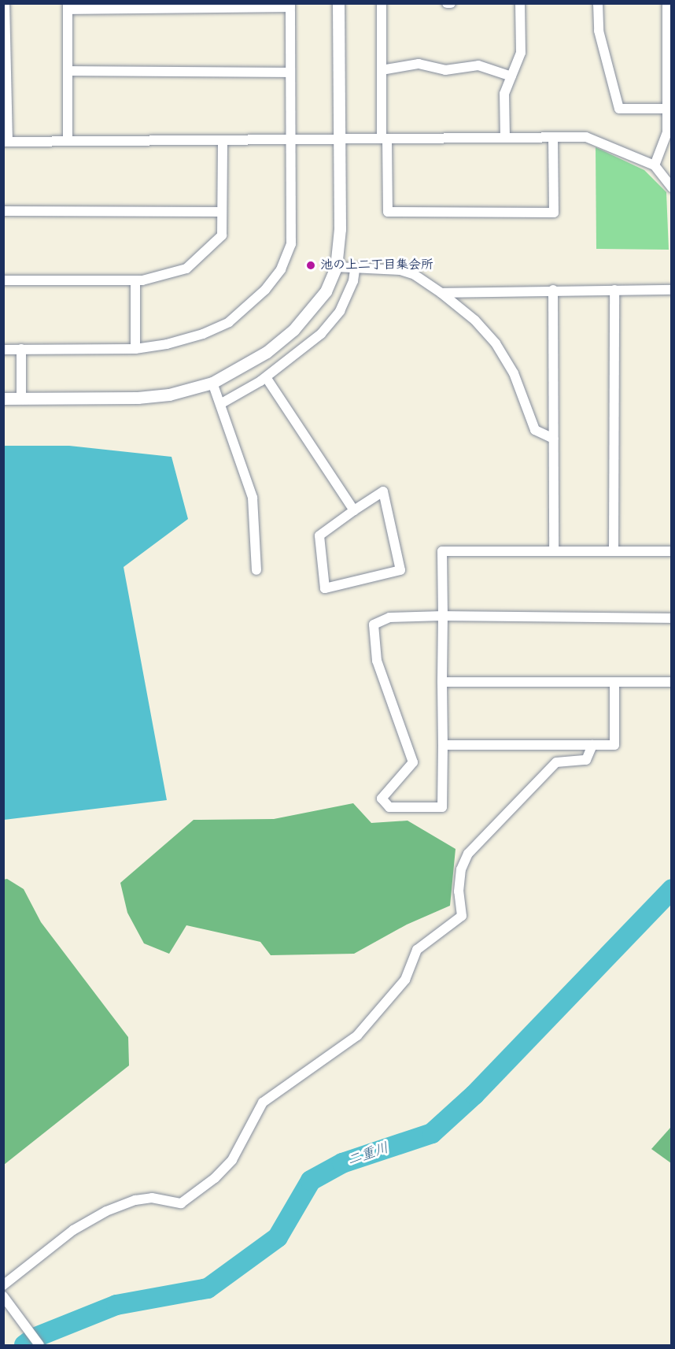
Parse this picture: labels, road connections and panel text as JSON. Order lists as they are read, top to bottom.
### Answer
{
  "water": ["二重川"],
  "places": ["池の上二丁目集会所"]
}
